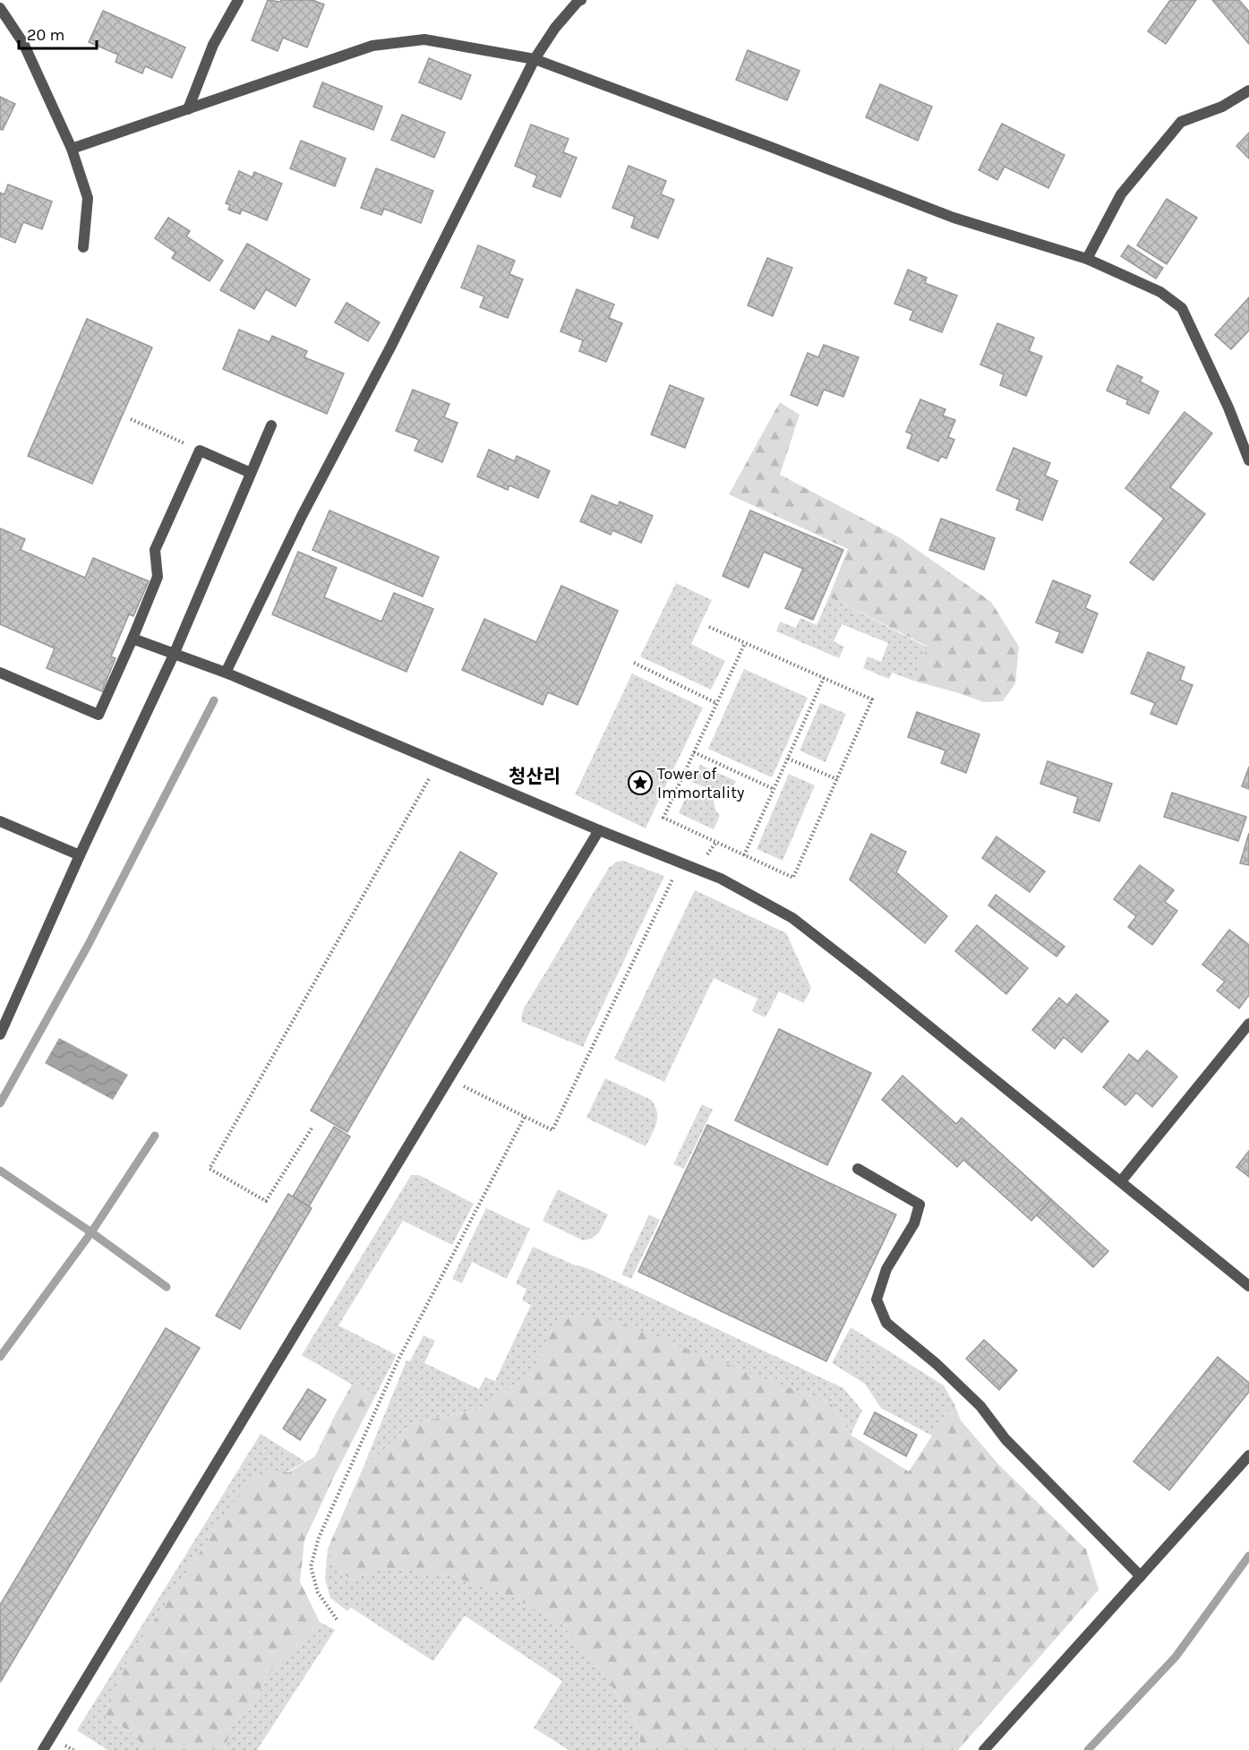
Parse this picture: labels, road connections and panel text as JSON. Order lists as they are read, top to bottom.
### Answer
{
  "districts": ["청산리"],
  "places": {
    "place": ["Tower of Immortality"]
  },
  "scale_bar": "20 m"
}
